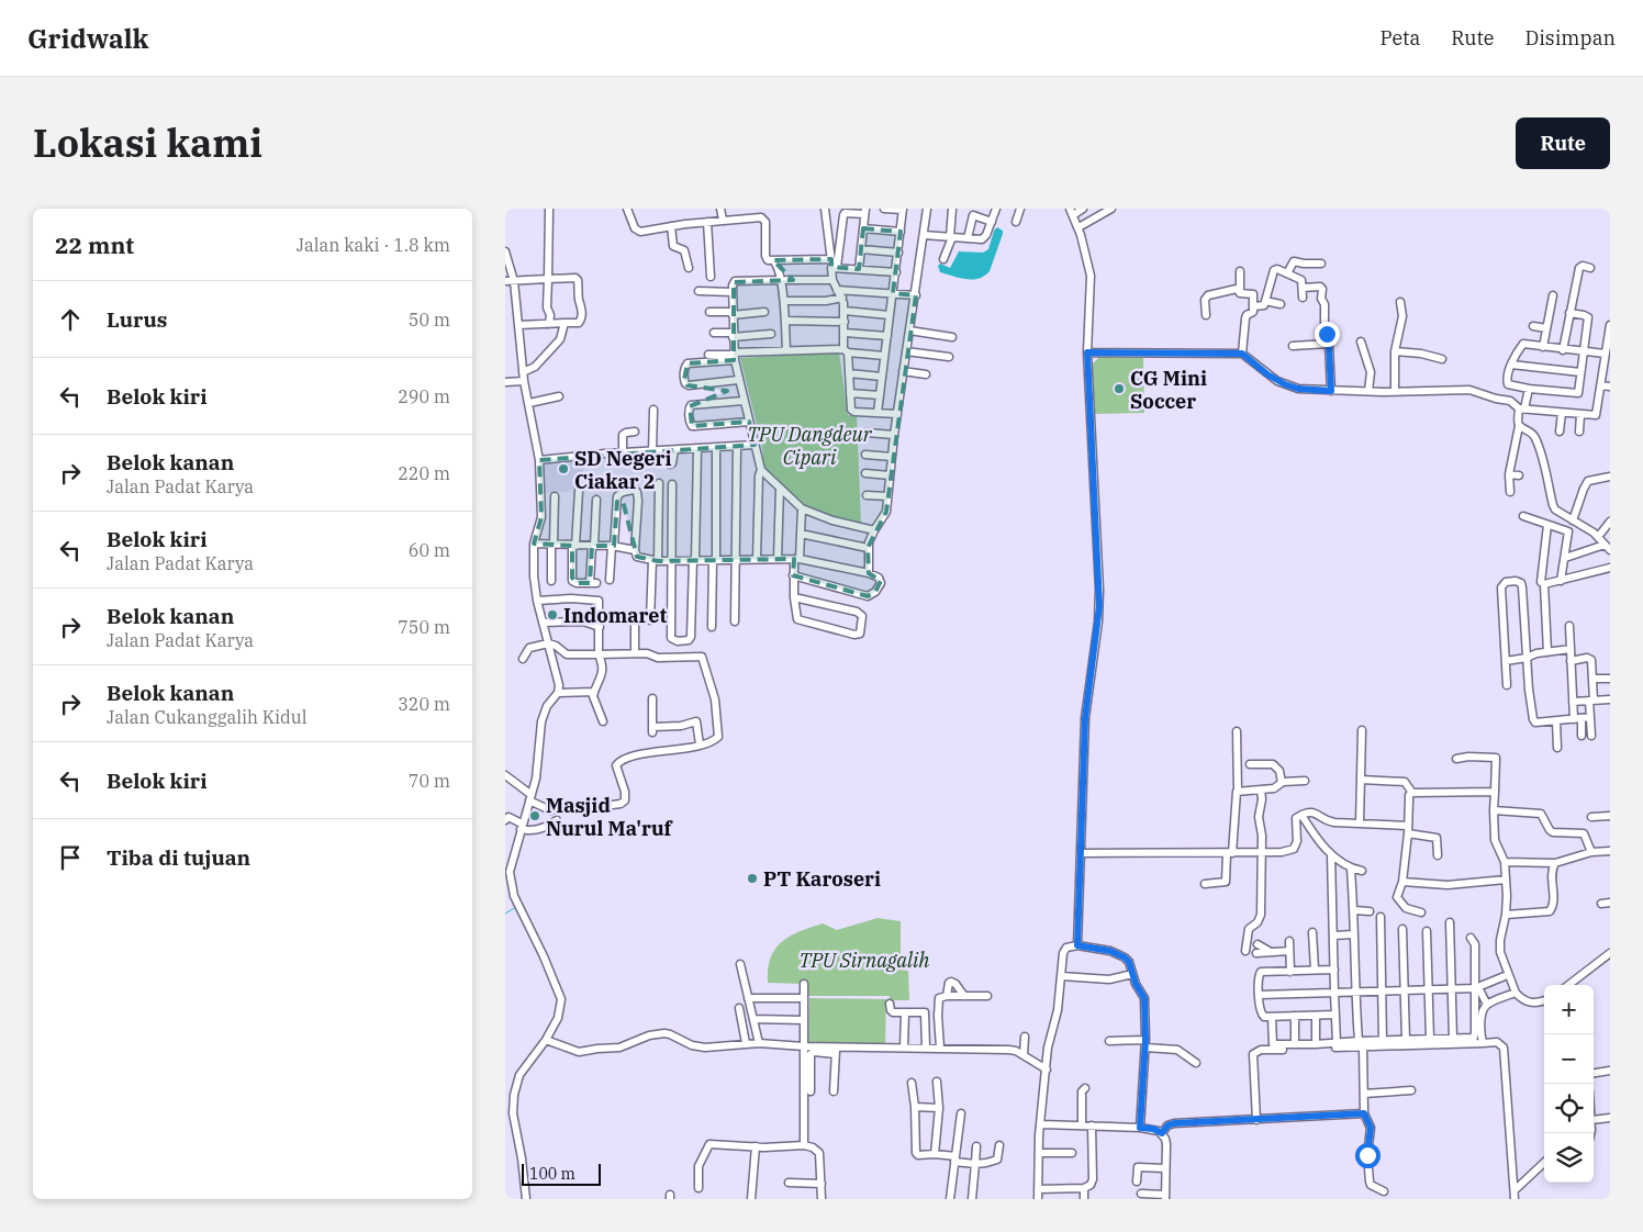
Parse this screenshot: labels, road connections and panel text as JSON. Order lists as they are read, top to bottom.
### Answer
{
  "parks": ["TPU Dangdeur Cipari", "TPU Sirnagalih"],
  "places": [
    "CG Mini Soccer",
    "SD Negeri Ciakar 2",
    "Indomaret",
    "Masjid Nurul Ma'ruf",
    "PT Karoseri"
  ],
  "scale_bar": "100 m",
  "page": {
    "header": "Gridwalk",
    "nav": ["Peta", "Rute", "Disimpan"],
    "title": "Lokasi kami",
    "buttons": "Rute",
    "heading": ["22 mnt", "Jalan kaki · 1.8 km"],
    "list": [
      ["Lurus", "50 m"],
      ["Belok kiri", "290 m"],
      ["Belok kanan", "Jalan Padat Karya", "220 m"],
      ["Belok kiri", "Jalan Padat Karya", "60 m"],
      ["Belok kanan", "Jalan Padat Karya", "750 m"],
      ["Belok kanan", "Jalan Cukanggalih Kidul", "320 m"],
      ["Belok kiri", "70 m"],
      "Tiba di tujuan"
    ],
    "map_buttons": ["+", "−"],
    "scale": "100 m"
  }
}
